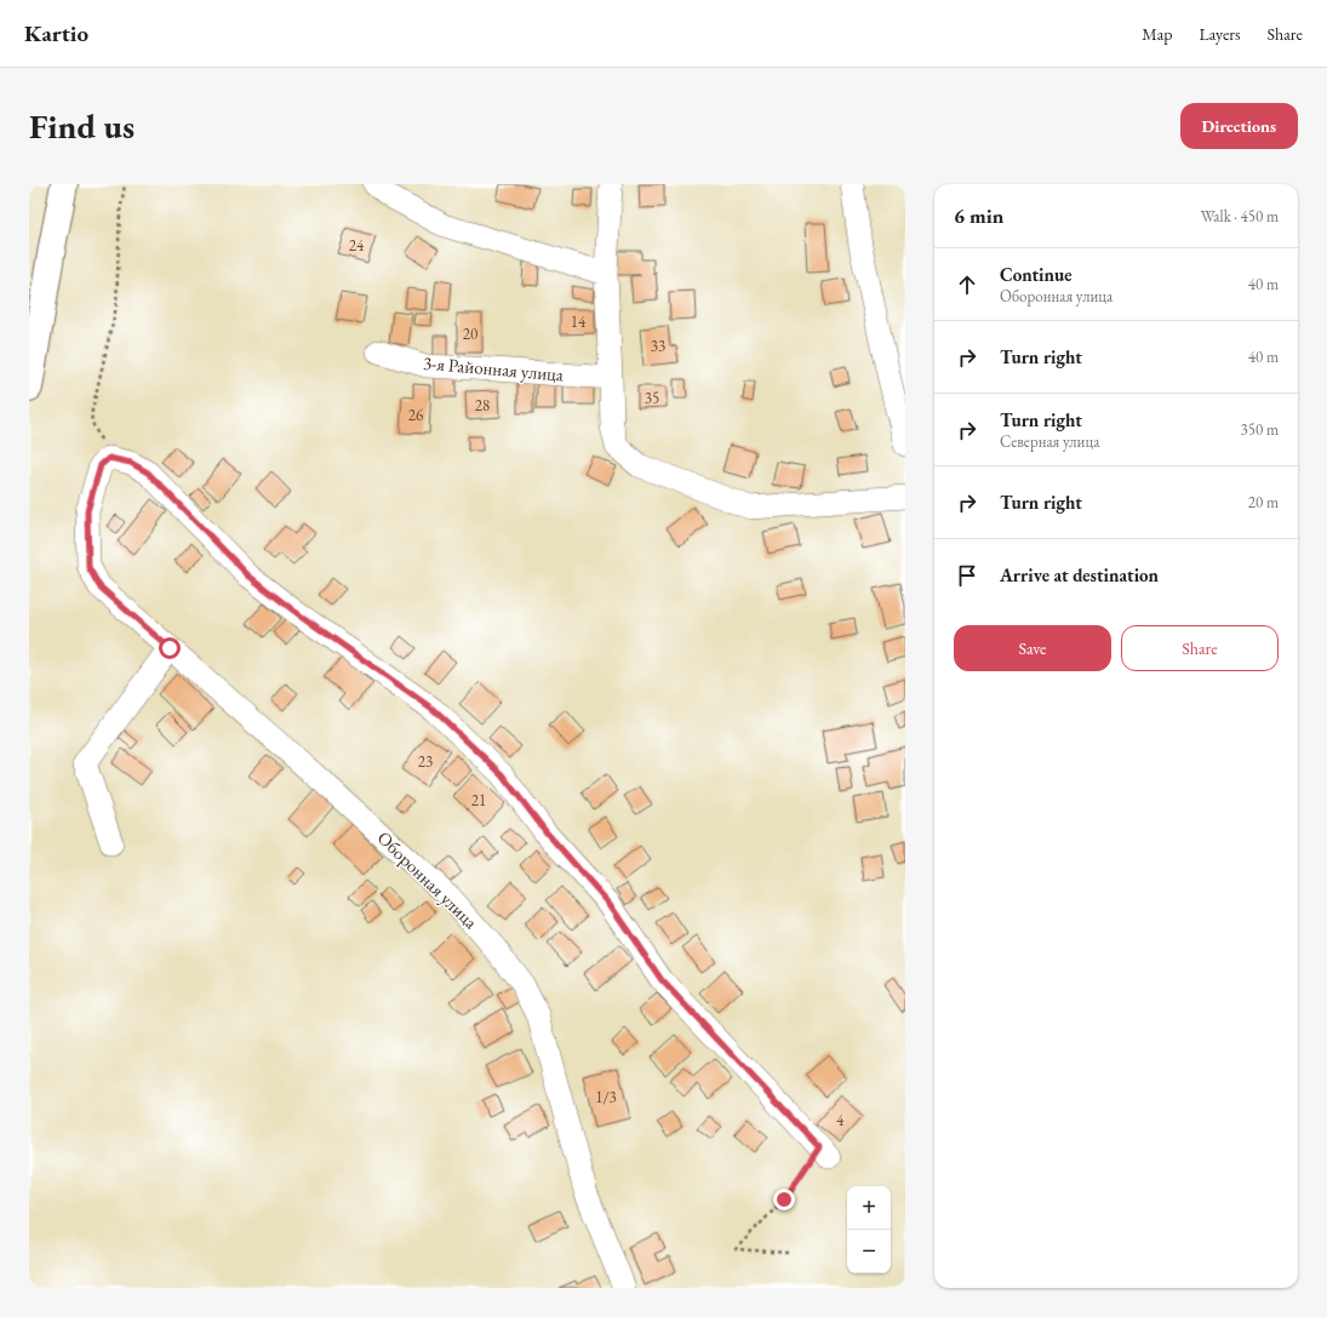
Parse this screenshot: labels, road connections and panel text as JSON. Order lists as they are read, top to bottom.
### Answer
{
  "streets": {
    "street": ["3-я Районная улица", "Оборонная улица"]
  },
  "house_numbers": [
    "24",
    "14",
    "20",
    "33",
    "35",
    "28",
    "26",
    "23",
    "21",
    "1/3",
    "4"
  ],
  "page": {
    "header": "Kartio",
    "nav": ["Map", "Layers", "Share"],
    "buttons": [
      "Directions",
      ["Save", "Share"]
    ],
    "title": "Find us",
    "heading": ["6 min", "Walk · 450 m"],
    "list": [
      ["Continue", "Оборонная улица", "40 m"],
      ["Turn right", "40 m"],
      ["Turn right", "Северная улица", "350 m"],
      ["Turn right", "20 m"],
      "Arrive at destination"
    ],
    "map_buttons": ["+", "−"]
  }
}
